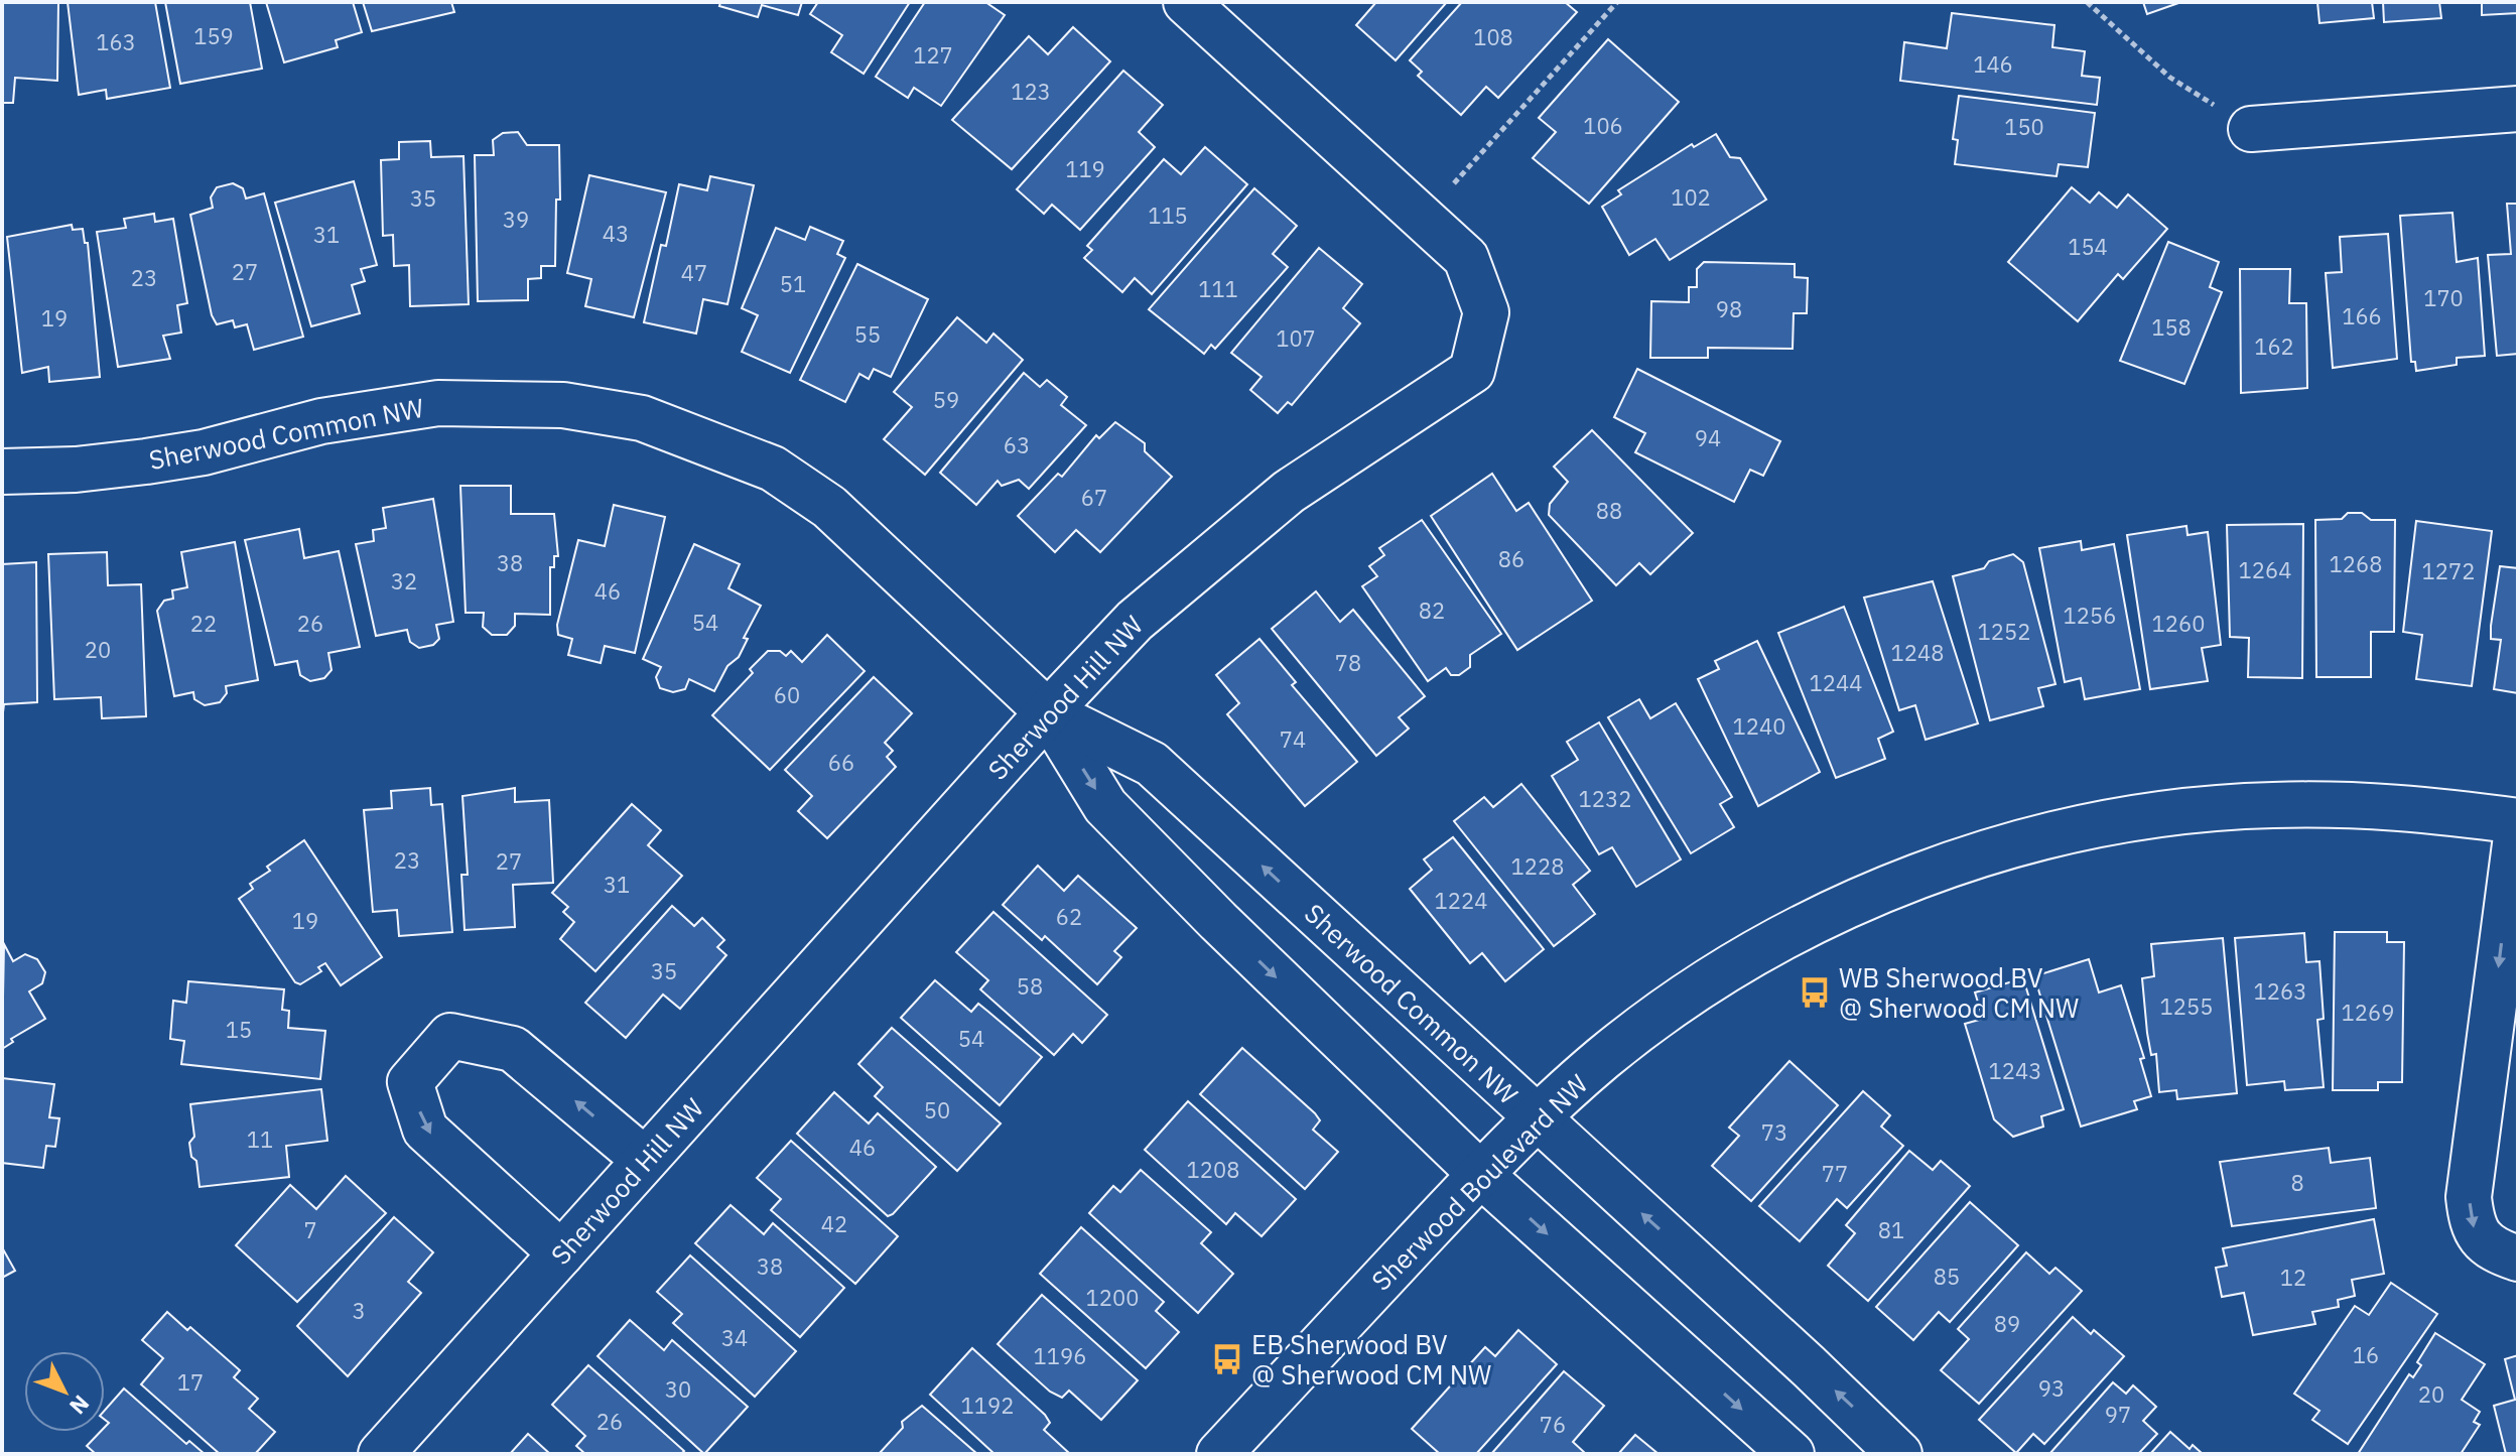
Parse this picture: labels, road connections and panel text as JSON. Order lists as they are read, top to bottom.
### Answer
{
  "streets": {
    "street": ["Sherwood Common NW", "Sherwood Hill NW", "Sherwood Boulevard NW"]
  },
  "crossings": [
    ["Sherwood Common NW", "Sherwood Hill NW"],
    ["Sherwood Common NW", "Sherwood Boulevard NW"]
  ],
  "places": {
    "bus stop": ["WB Sherwood BV @ Sherwood CM NW", "EB Sherwood BV @ Sherwood CM NW"]
  },
  "house_numbers": [
    "159",
    "108",
    "163",
    "127",
    "146",
    "123",
    "106",
    "150",
    "119",
    "102",
    "35",
    "115",
    "39",
    "43",
    "31",
    "154",
    "27",
    "47",
    "23",
    "51",
    "111",
    "170",
    "98",
    "166",
    "19",
    "158",
    "55",
    "107",
    "162",
    "59",
    "94",
    "63",
    "67",
    "88",
    "86",
    "38",
    "1268",
    "1264",
    "1272",
    "32",
    "46",
    "82",
    "1256",
    "54",
    "22",
    "26",
    "1260",
    "1252",
    "20",
    "1248",
    "78",
    "1244",
    "60",
    "1240",
    "74",
    "66",
    "1232",
    "23",
    "27",
    "1228",
    "31",
    "1224",
    "62",
    "19",
    "35",
    "58",
    "1263",
    "1255",
    "1269",
    "15",
    "54",
    "1243",
    "50",
    "73",
    "11",
    "46",
    "1208",
    "77",
    "8",
    "42",
    "7",
    "81",
    "38",
    "85",
    "12",
    "1200",
    "3",
    "89",
    "34",
    "16",
    "1196",
    "17",
    "93",
    "30",
    "20",
    "1192",
    "97",
    "26",
    "76"
  ],
  "north": "bottom right"
}
